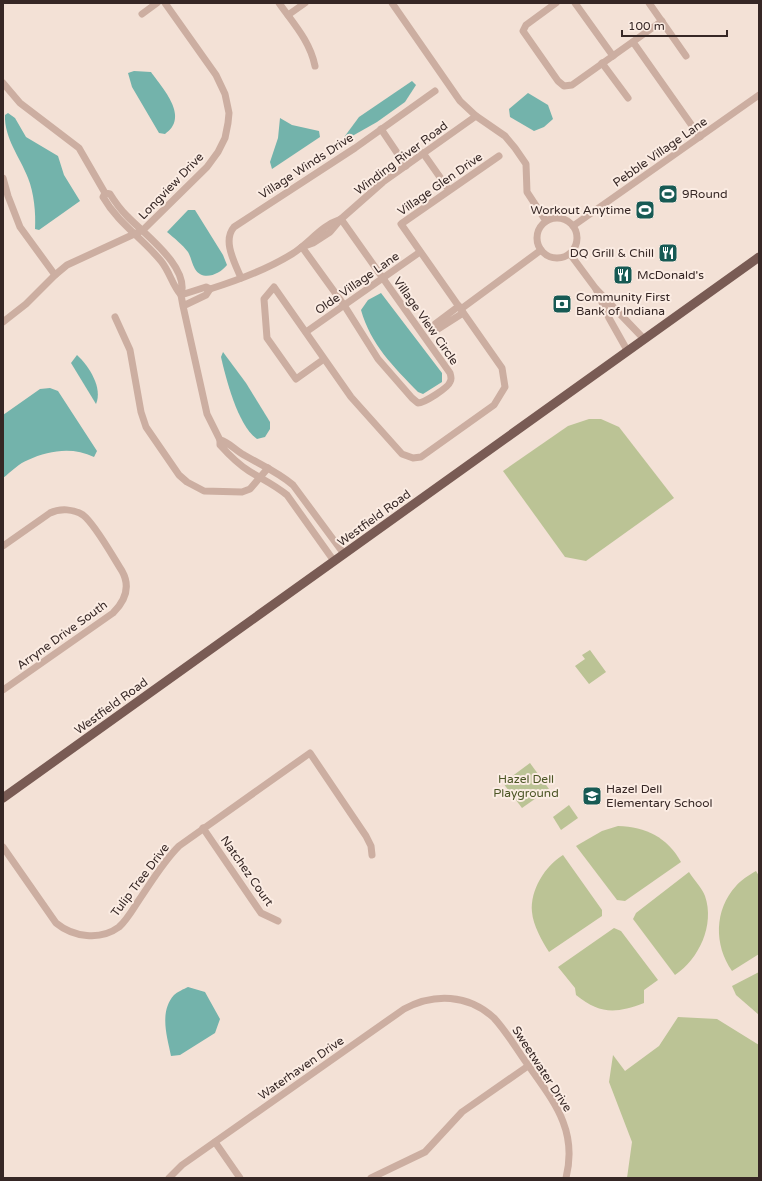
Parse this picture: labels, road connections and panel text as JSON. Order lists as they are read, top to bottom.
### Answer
{
  "streets": {
    "main road": ["Westfield Road"],
    "street": [
      "Pebble Village Lane",
      "Winding River Road",
      "Village Winds Drive",
      "Village Glen Drive",
      "Longview Drive",
      "Olde Village Lane",
      "Village View Circle",
      "Arryne Drive South",
      "Natchez Court",
      "Tulip Tree Drive",
      "Waterhaven Drive",
      "Sweetwater Drive"
    ]
  },
  "crossings": [
    ["Winding River Road", "Village Winds Drive"],
    ["Winding River Road", "Village View Circle"],
    ["Village Glen Drive", "Olde Village Lane"],
    ["Olde Village Lane", "Village View Circle"],
    ["Natchez Court", "Tulip Tree Drive"],
    ["Waterhaven Drive", "Sweetwater Drive"]
  ],
  "parks": ["Hazel Dell Playground"],
  "places": {
    "sports": ["9Round", "Workout Anytime"],
    "restaurant": ["DQ Grill & Chill", "McDonald's"],
    "bank": ["Community First Bank of Indiana"],
    "school or university": ["Hazel Dell Elementary School"]
  },
  "scale_bar": "100 m"
}
